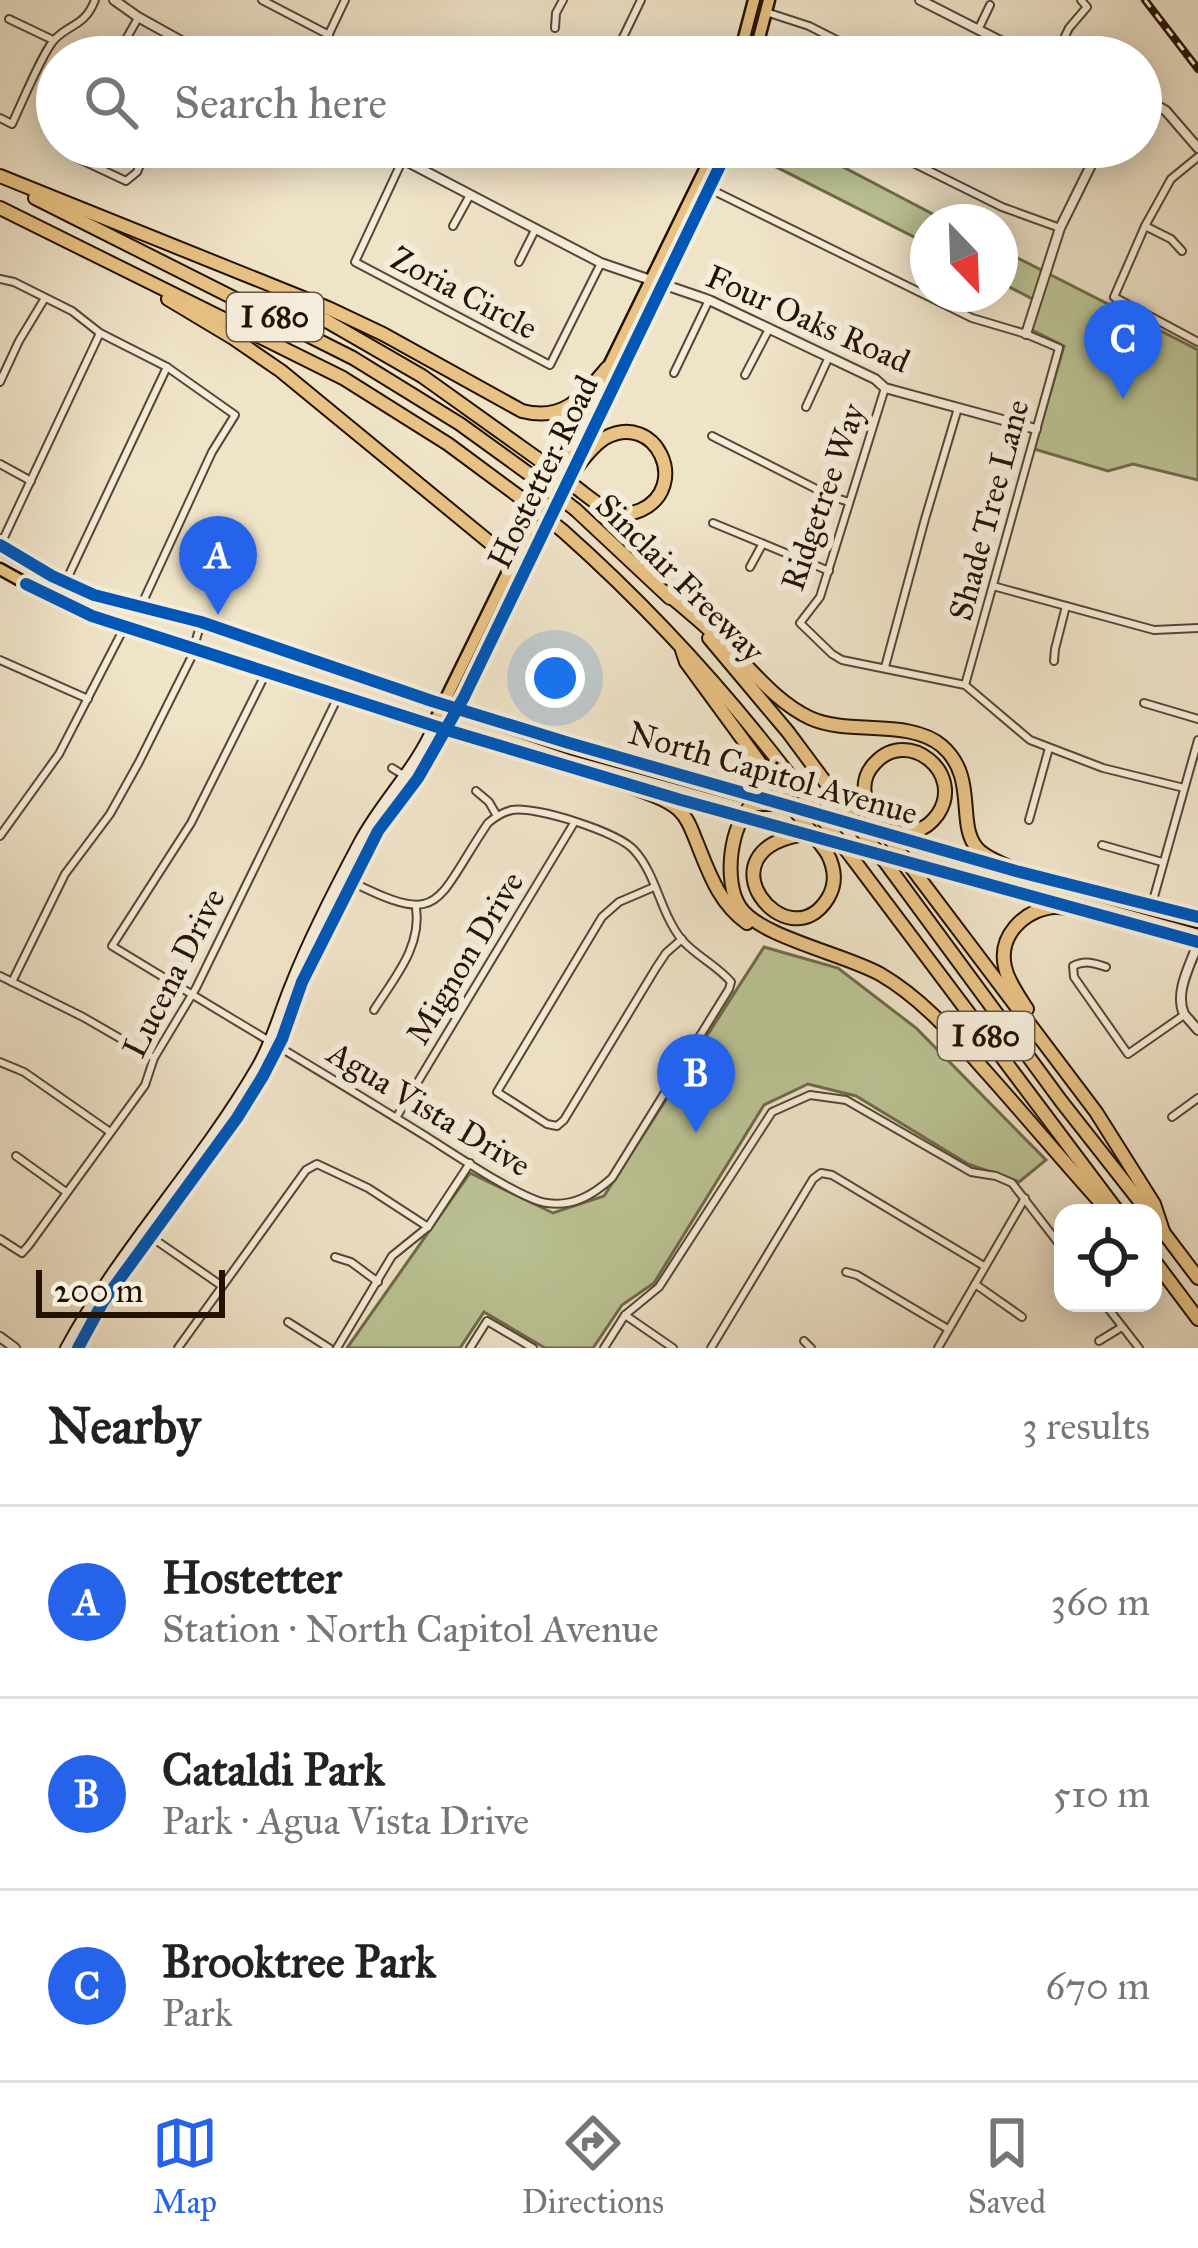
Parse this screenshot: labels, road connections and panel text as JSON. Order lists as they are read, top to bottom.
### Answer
{
  "streets": {
    "highway": ["I 680", "Sinclair Freeway"],
    "main road": ["Hostetter Road", "North Capitol Avenue"],
    "street": [
      "Zoria Circle",
      "Four Oaks Road",
      "Ridgetree Way",
      "Shade Tree Lane",
      "Mignon Drive",
      "Lucena Drive",
      "Agua Vista Drive"
    ]
  },
  "crossings": [
    ["Zoria Circle", "Four Oaks Road"],
    ["Four Oaks Road", "Hostetter Road"],
    ["Four Oaks Road", "Ridgetree Way"],
    ["Four Oaks Road", "Shade Tree Lane"],
    ["Hostetter Road", "North Capitol Avenue"],
    ["Hostetter Road", "Agua Vista Drive"],
    ["Ridgetree Way", "Shade Tree Lane"],
    ["North Capitol Avenue", "Lucena Drive"],
    ["North Capitol Avenue", "Agua Vista Drive"],
    ["Mignon Drive", "Agua Vista Drive"],
    ["Lucena Drive", "Agua Vista Drive"]
  ],
  "scale_bar": "200 m",
  "north": "bottom right",
  "page": {
    "search": "Search here",
    "pins": ["C", "A", "B"],
    "scale": "200 m",
    "heading": ["Nearby", "3 results"],
    "list": [
      {
        "mark": "A",
        "name": "Hostetter",
        "note": "Station · North Capitol Avenue",
        "value": "360 m"
      },
      {
        "mark": "B",
        "name": "Cataldi Park",
        "note": "Park · Agua Vista Drive",
        "value": "510 m"
      },
      {
        "mark": "C",
        "name": "Brooktree Park",
        "note": "Park",
        "value": "670 m"
      }
    ],
    "nav": ["Map", "Directions", "Saved"]
  }
}
